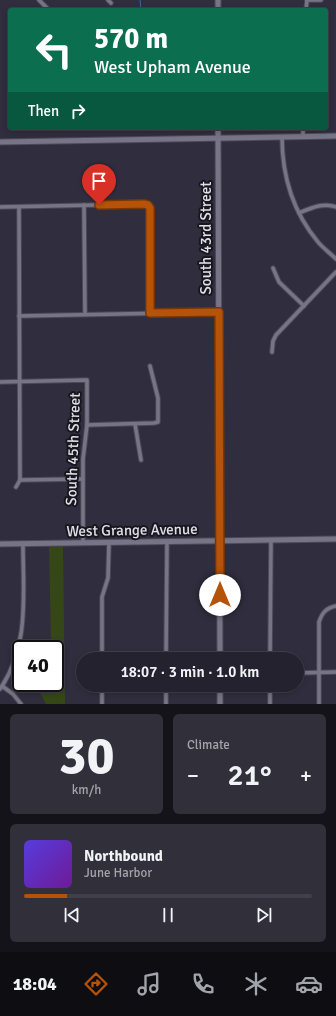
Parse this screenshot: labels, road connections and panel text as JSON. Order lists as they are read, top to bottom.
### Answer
{
  "streets": {
    "street": ["South 43rd Street", "South 45th Street", "West Grange Avenue"]
  },
  "crossings": [
    ["South 43rd Street", "West Grange Avenue"],
    ["South 45th Street", "West Grange Avenue"]
  ],
  "page": {
    "turn": ["570 m", "West Upham Avenue"],
    "then": "Then",
    "limit": "40",
    "trip": "18:07 · 3 min · 1.0 km",
    "tile": [
      ["30", "km/h"],
      "Climate"
    ],
    "heat": ["−", "21°", "+"],
    "song": ["Northbound", "June Harbor"],
    "tabs": "18:04"
  }
}
